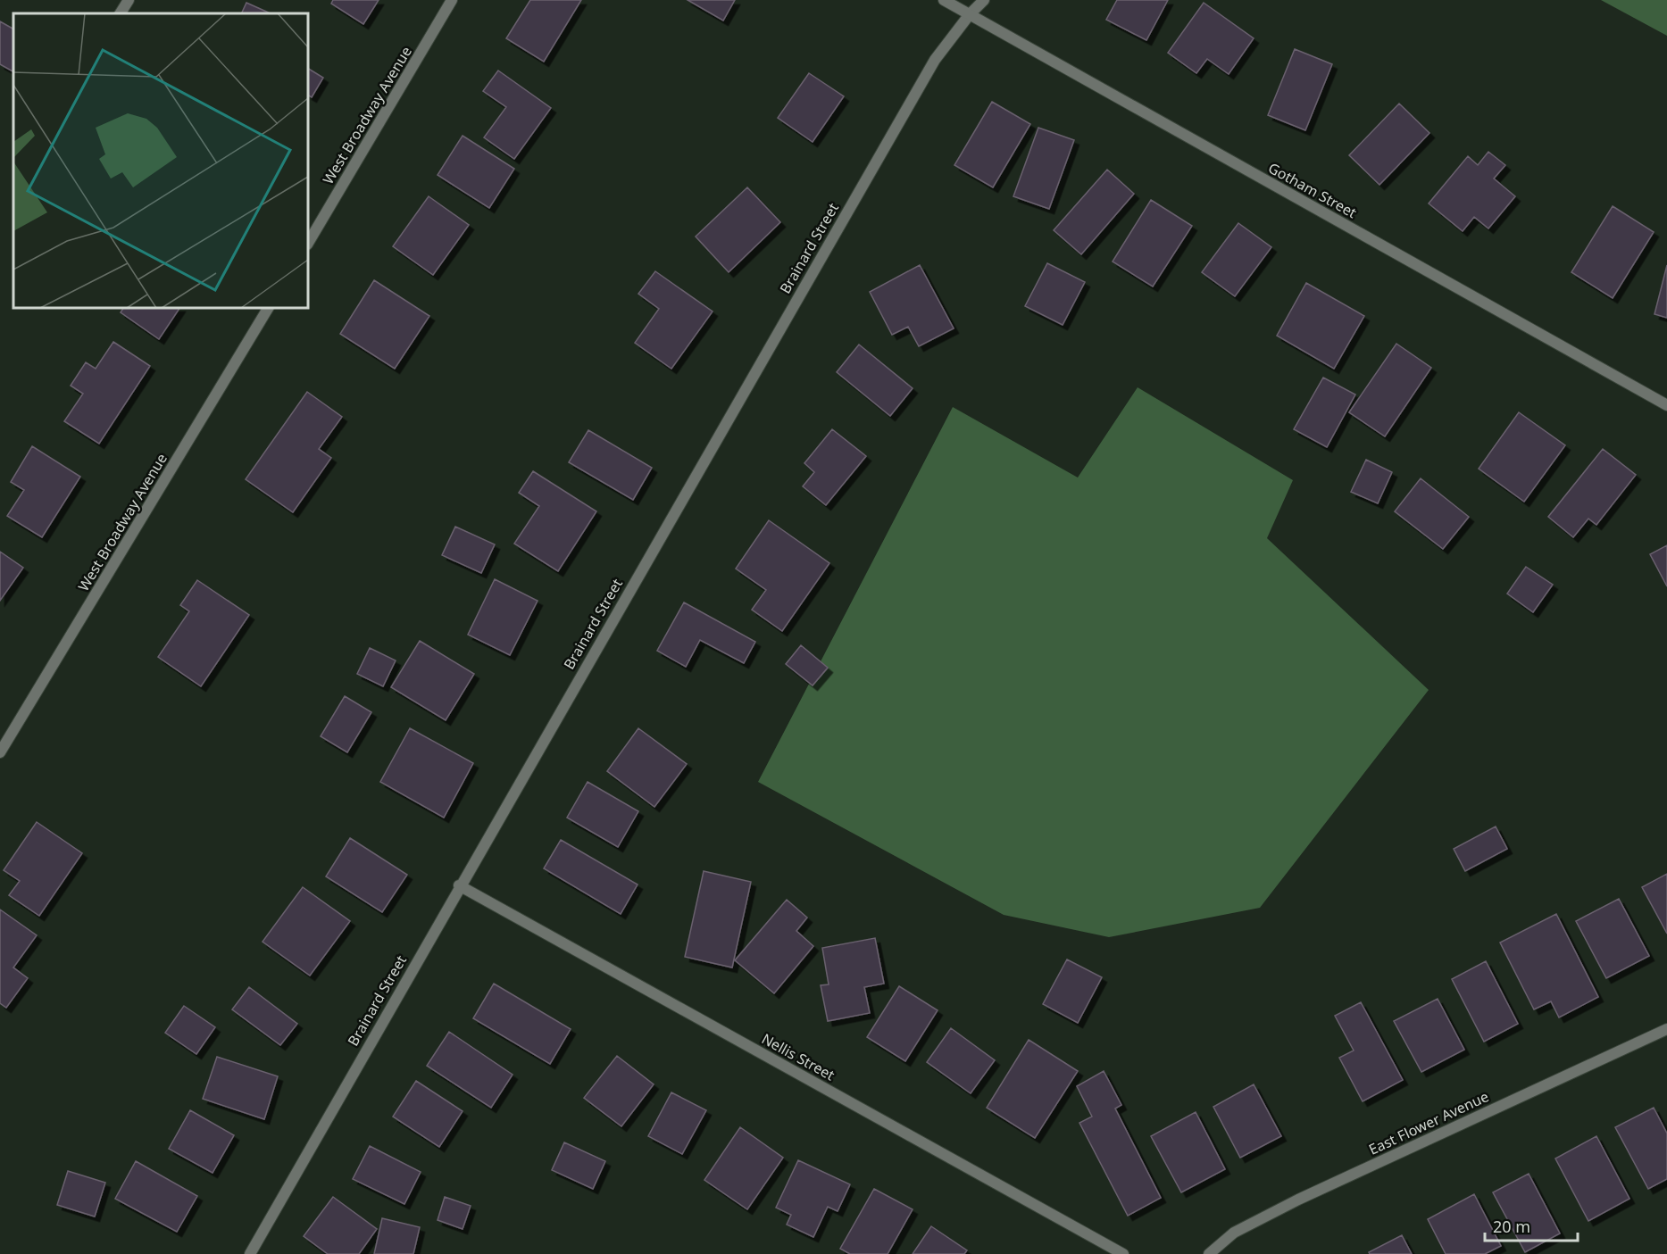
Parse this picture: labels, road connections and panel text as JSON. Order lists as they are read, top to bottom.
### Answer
{
  "streets": {
    "street": [
      "West Broadway Avenue",
      "Gotham Street",
      "Brainard Street",
      "Nellis Street",
      "East Flower Avenue"
    ]
  },
  "crossings": [
    ["Gotham Street", "Brainard Street"],
    ["Brainard Street", "Nellis Street"]
  ],
  "scale_bar": "20 m"
}
